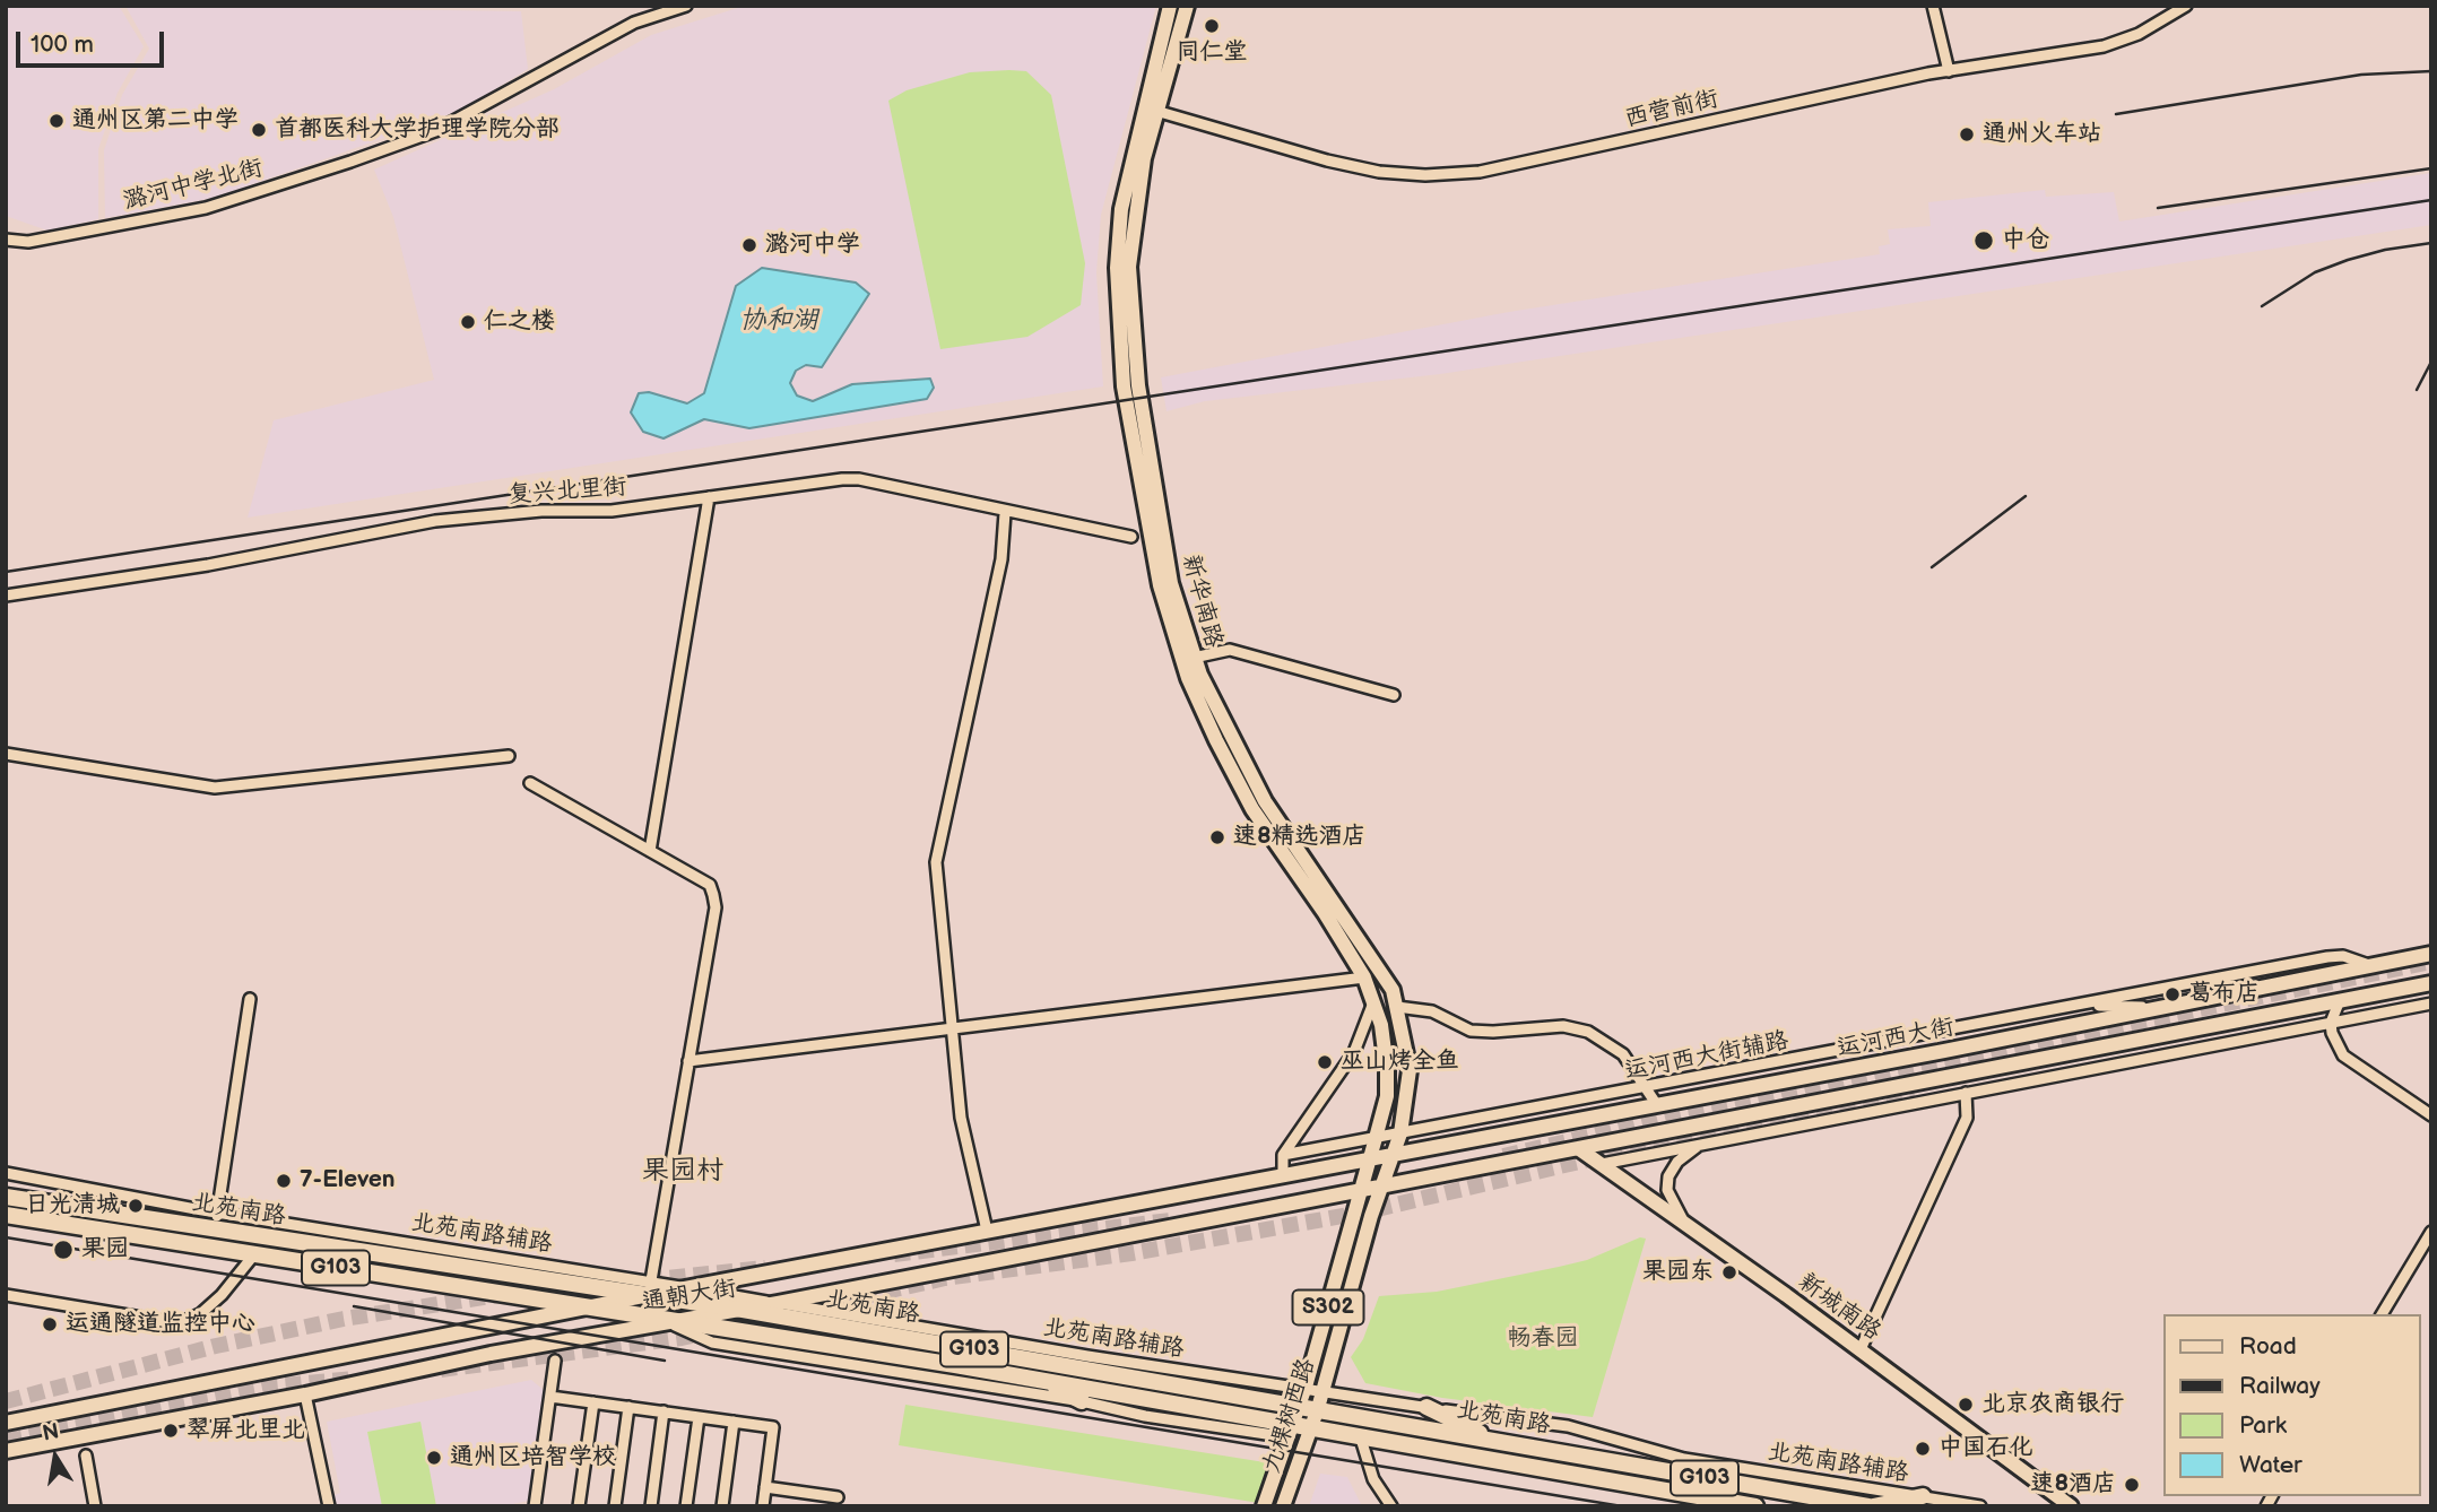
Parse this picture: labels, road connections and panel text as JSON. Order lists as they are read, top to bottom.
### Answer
{
  "streets": {
    "highway": ["北苑南路", "G103"],
    "main road": [
      "新华南路",
      "运河西大街",
      "通朝大街",
      "S302",
      "新城南路",
      "九棵树西路"
    ],
    "street": [
      "西营前街",
      "潞河中学北街",
      "复兴北里街",
      "运河西大街辅路",
      "北苑南路辅路"
    ]
  },
  "crossings": [
    ["西营前街", "新华南路"],
    ["新华南路", "运河西大街"],
    ["新华南路", "运河西大街辅路"],
    ["新华南路", "通朝大街"],
    ["新华南路", "九棵树西路"],
    ["运河西大街", "运河西大街辅路"],
    ["运河西大街", "通朝大街"],
    ["运河西大街", "新城南路"],
    ["运河西大街", "九棵树西路"],
    ["北苑南路", "北苑南路辅路"],
    ["北苑南路", "通朝大街"],
    ["北苑南路", "九棵树西路"],
    ["北苑南路辅路", "通朝大街"],
    ["北苑南路辅路", "九棵树西路"],
    ["通朝大街", "九棵树西路"]
  ],
  "districts": ["果园村"],
  "water": ["协和湖"],
  "parks": ["畅春园"],
  "places": [
    "同仁堂",
    "通州区第二中学",
    "首都医科大学护理学院分部",
    "通州火车站",
    "中仓",
    "潞河中学",
    "仁之楼",
    "速8精选酒店",
    "葛布店",
    "巫山烤全鱼",
    "7-Eleven",
    "日光清城",
    "果园",
    "果园东",
    "运通隧道监控中心",
    "北京农商银行",
    "翠屏北里北",
    "中国石化",
    "通州区培智学校",
    "速8酒店"
  ],
  "legend": [
    "Road",
    "Railway",
    "Park",
    "Water"
  ],
  "scale_bar": "100 m",
  "north": "top"
}
